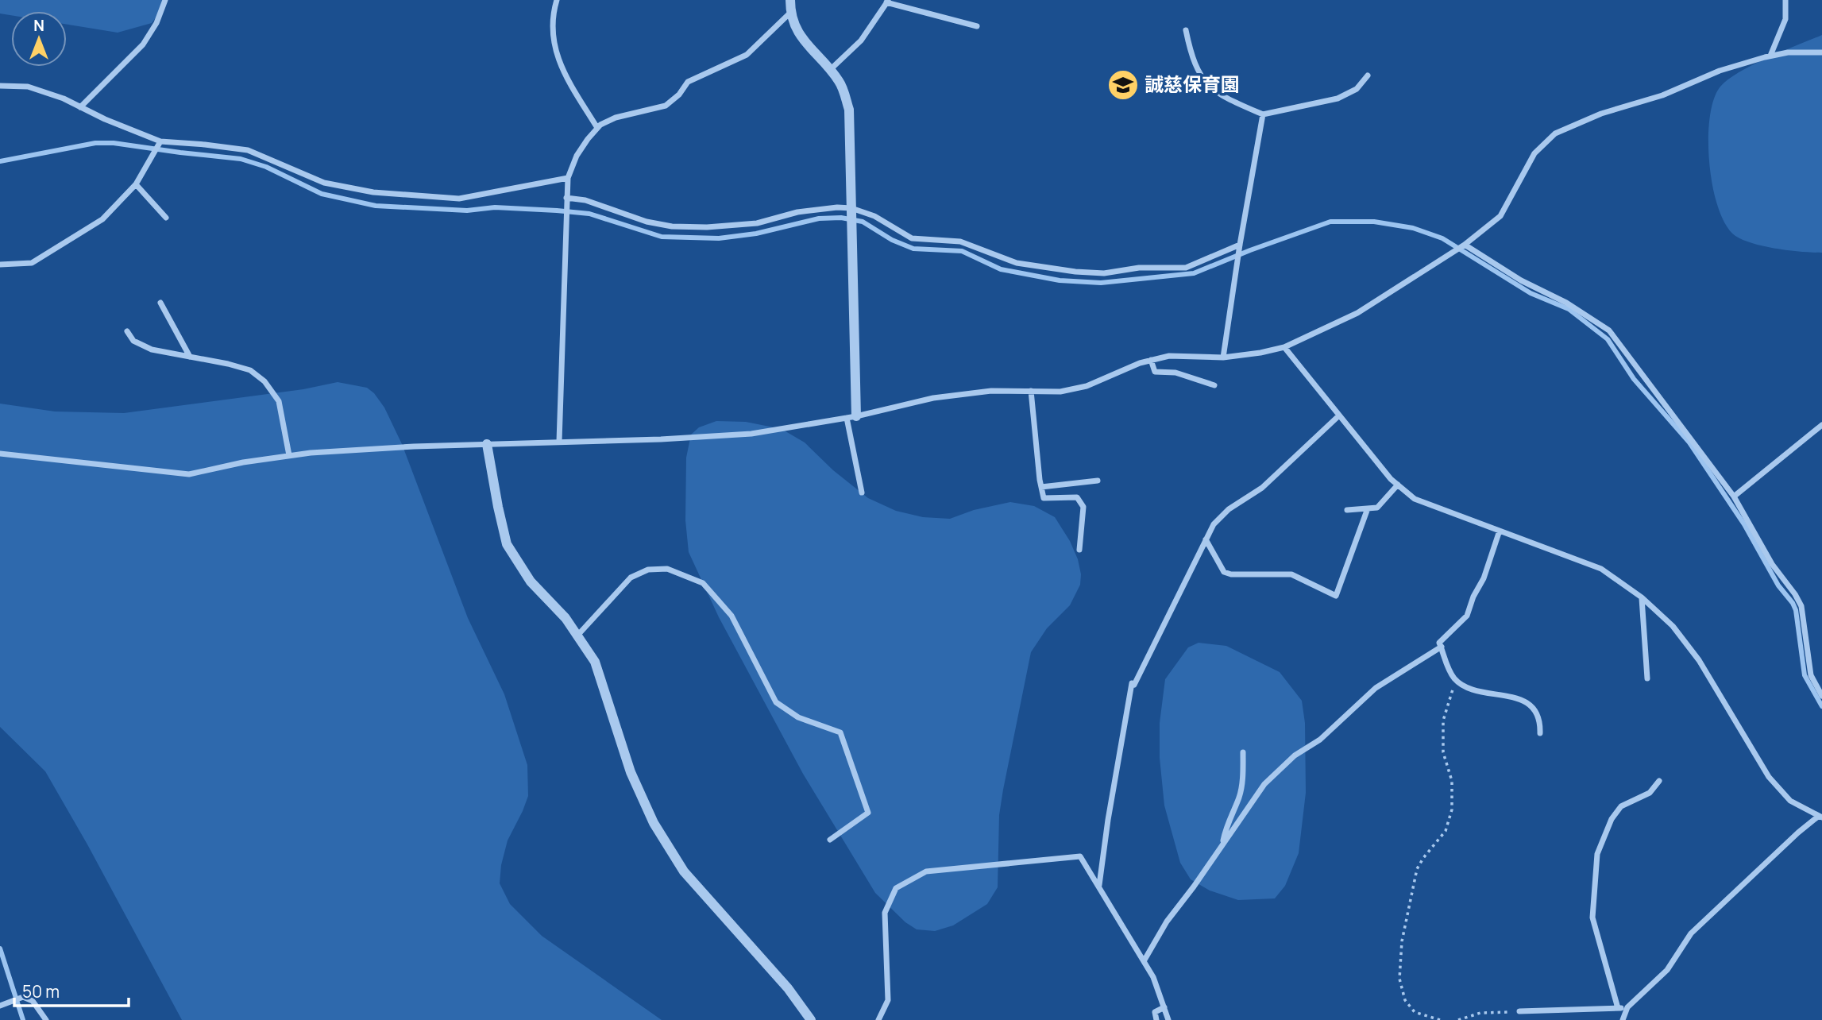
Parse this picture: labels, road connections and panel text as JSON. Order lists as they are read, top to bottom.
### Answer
{
  "places": {
    "school or university": ["誠慈保育園"]
  },
  "scale_bar": "50 m",
  "north": "top"
}
